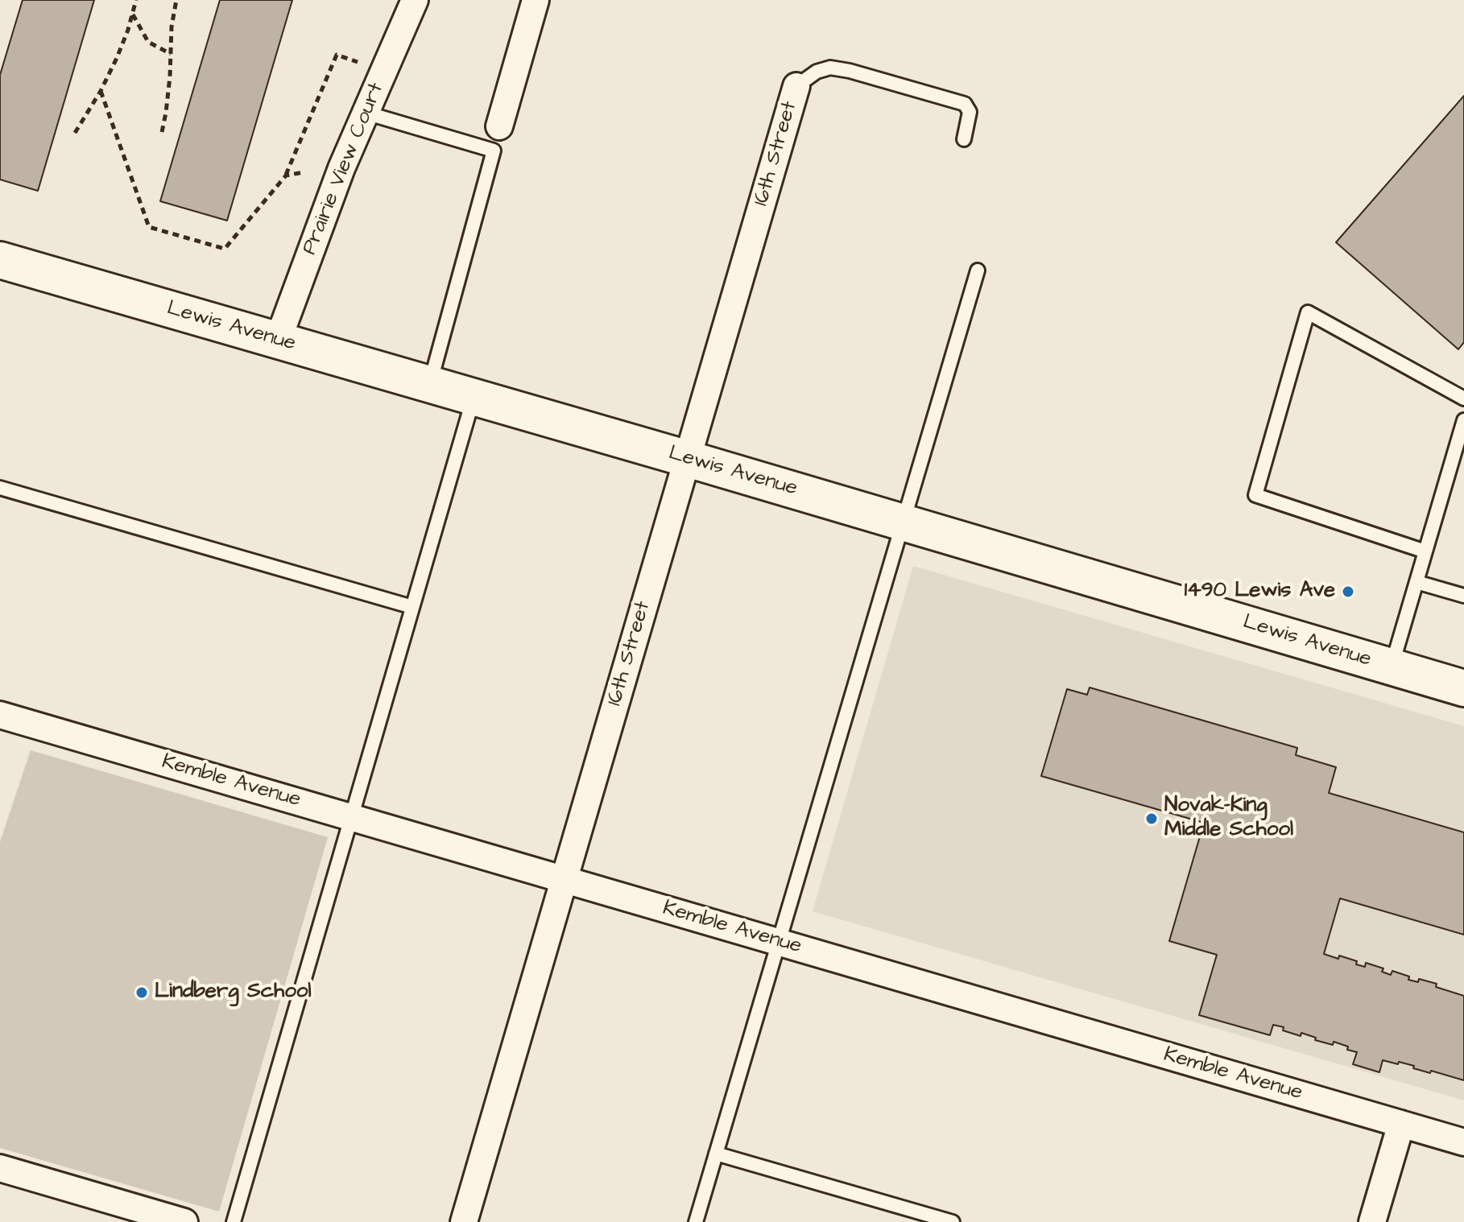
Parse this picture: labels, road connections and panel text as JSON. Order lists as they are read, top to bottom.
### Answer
{
  "streets": {
    "main road": ["Lewis Avenue"],
    "street": ["16th Street", "Prairie View Court", "Kemble Avenue"]
  },
  "crossings": [
    ["16th Street", "Lewis Avenue"],
    ["16th Street", "Kemble Avenue"],
    ["Prairie View Court", "Lewis Avenue"]
  ],
  "places": ["1490 Lewis Ave", "Novak-King Middle School", "Lindberg School"]
}
